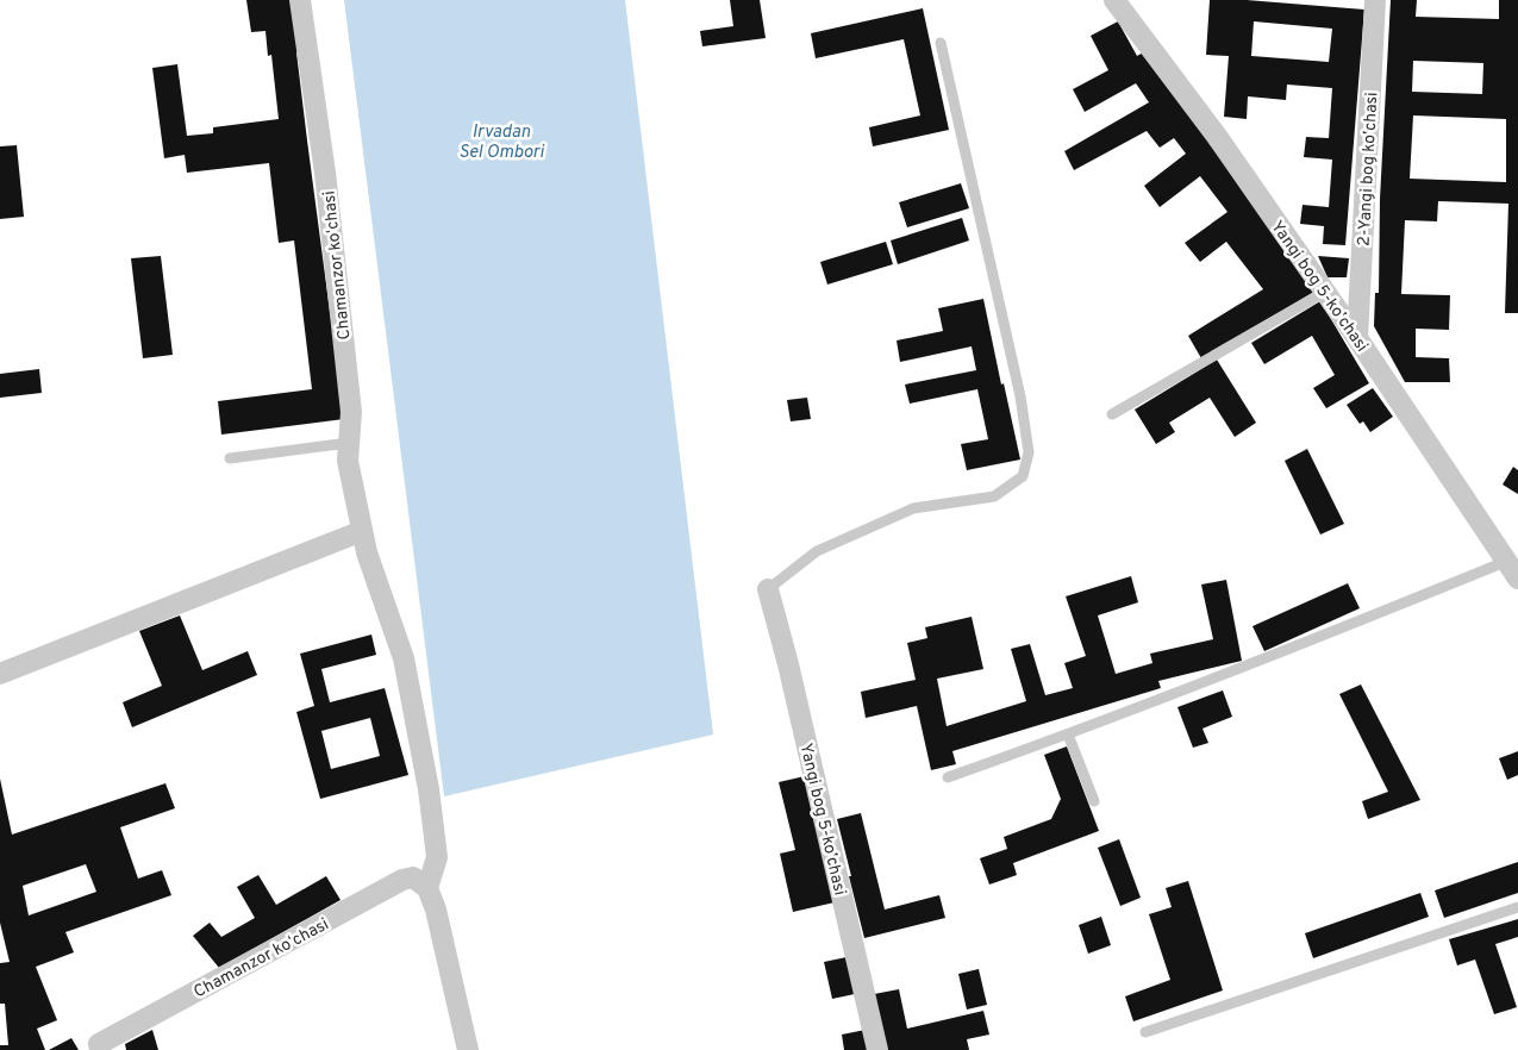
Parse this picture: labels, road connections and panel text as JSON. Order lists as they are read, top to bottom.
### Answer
{
  "streets": {
    "street": ["2-Yangi bog koʼchasi", "Chamanzor koʻchasi", "Yangi bog 5-koʼchasi"]
  },
  "crossings": [
    ["2-Yangi bog koʼchasi", "Yangi bog 5-koʼchasi"]
  ],
  "water": ["Irvadan Sel Ombori"]
}
